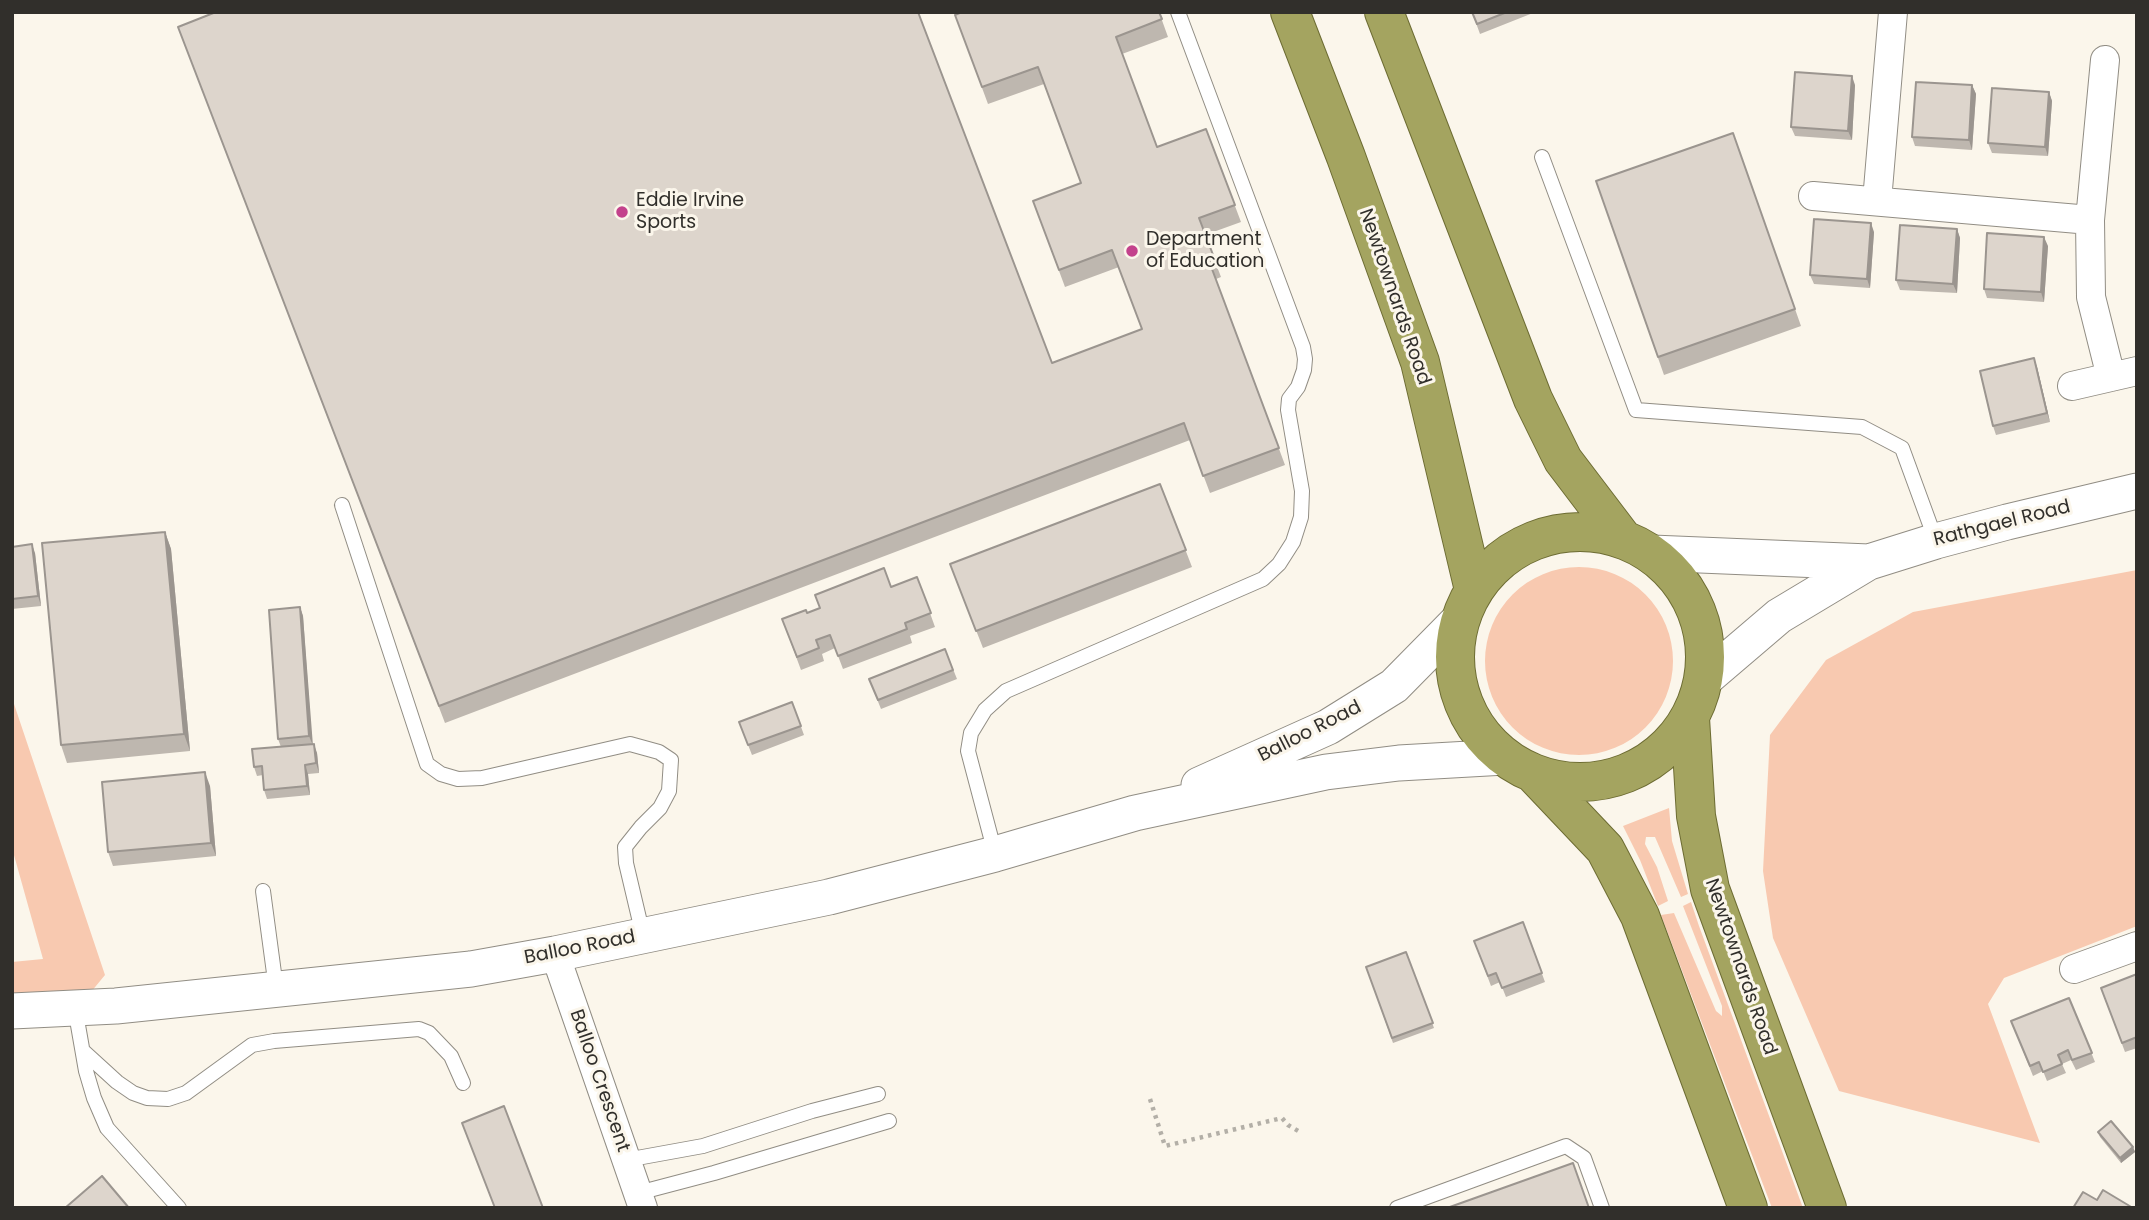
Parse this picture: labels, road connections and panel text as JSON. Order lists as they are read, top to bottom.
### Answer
{
  "streets": {
    "highway": ["Newtownards Road"],
    "street": ["Rathgael Road", "Balloo Road", "Balloo Crescent"]
  },
  "crossings": [
    ["Newtownards Road", "Rathgael Road"],
    ["Newtownards Road", "Balloo Road"],
    ["Rathgael Road", "Balloo Road"],
    ["Balloo Road", "Balloo Crescent"]
  ],
  "places": ["Eddie Irvine Sports", "Department of Education"]
}
